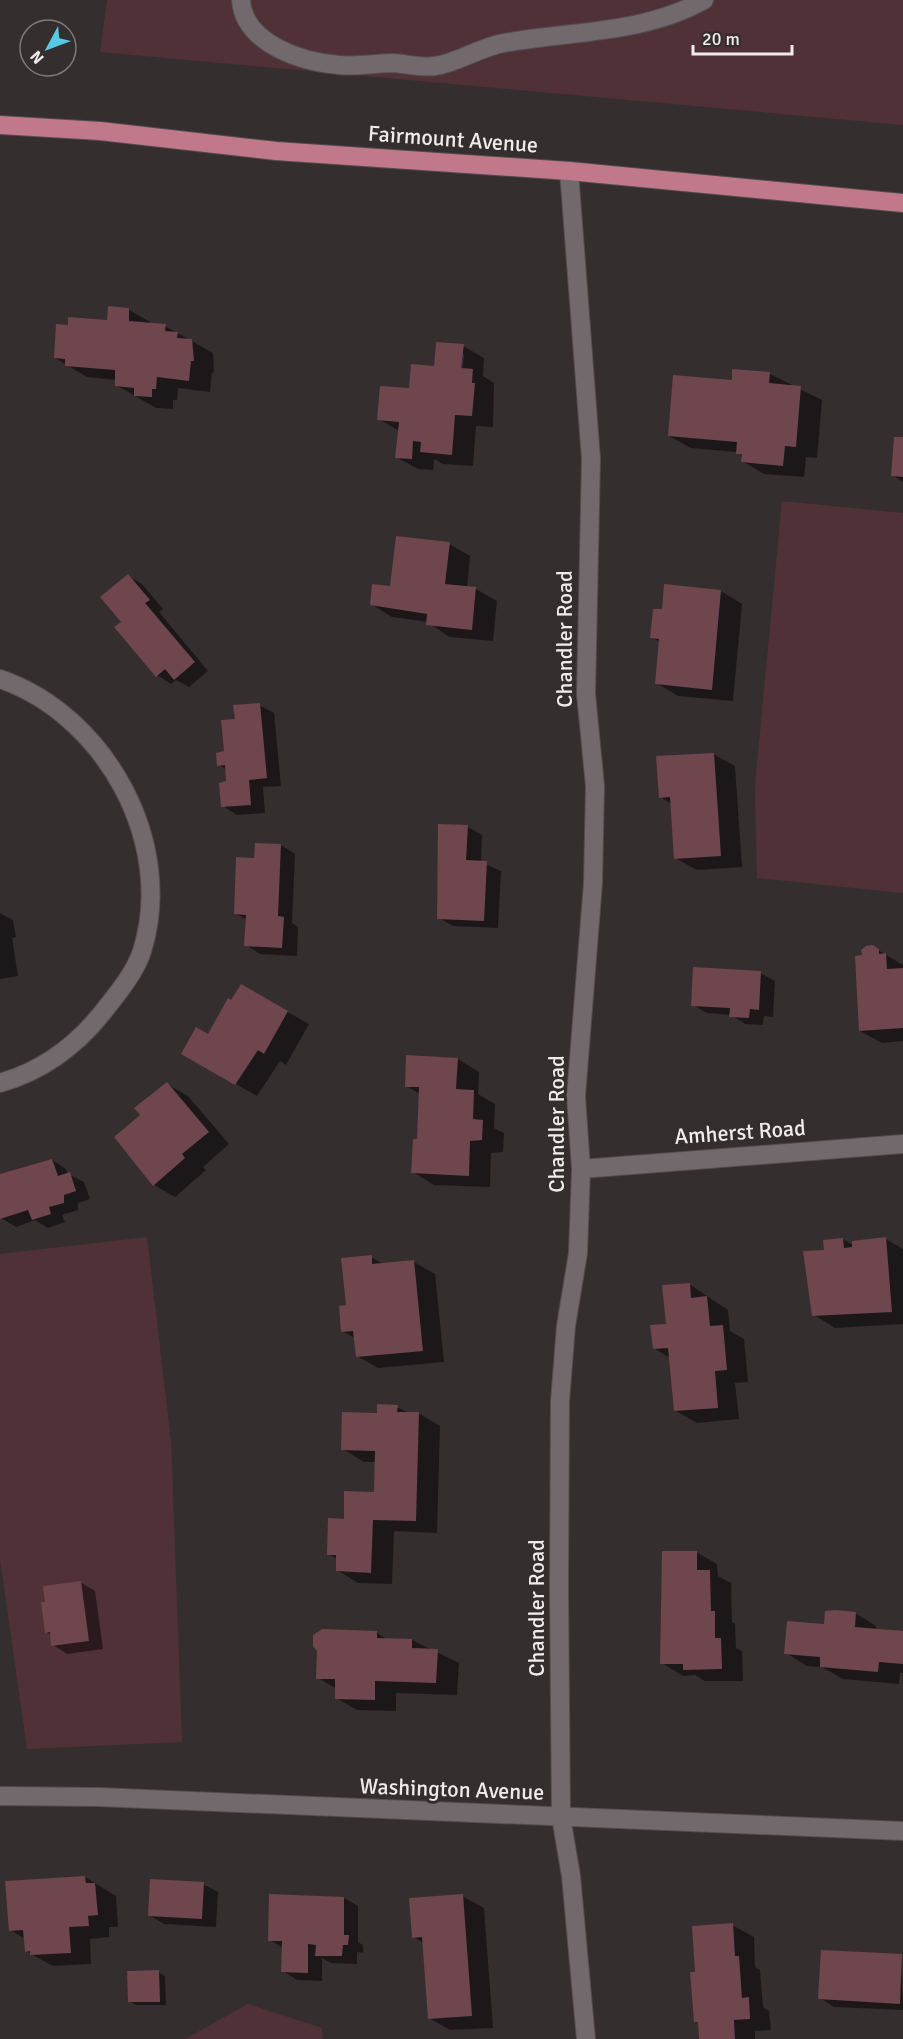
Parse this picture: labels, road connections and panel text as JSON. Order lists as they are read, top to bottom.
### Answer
{
  "streets": {
    "main road": ["Fairmount Avenue"],
    "street": ["Chandler Road", "Amherst Road", "Washington Avenue"]
  },
  "crossings": [
    ["Fairmount Avenue", "Chandler Road"],
    ["Chandler Road", "Amherst Road"],
    ["Chandler Road", "Washington Avenue"]
  ],
  "scale_bar": "20 m",
  "north": "bottom left"
}
